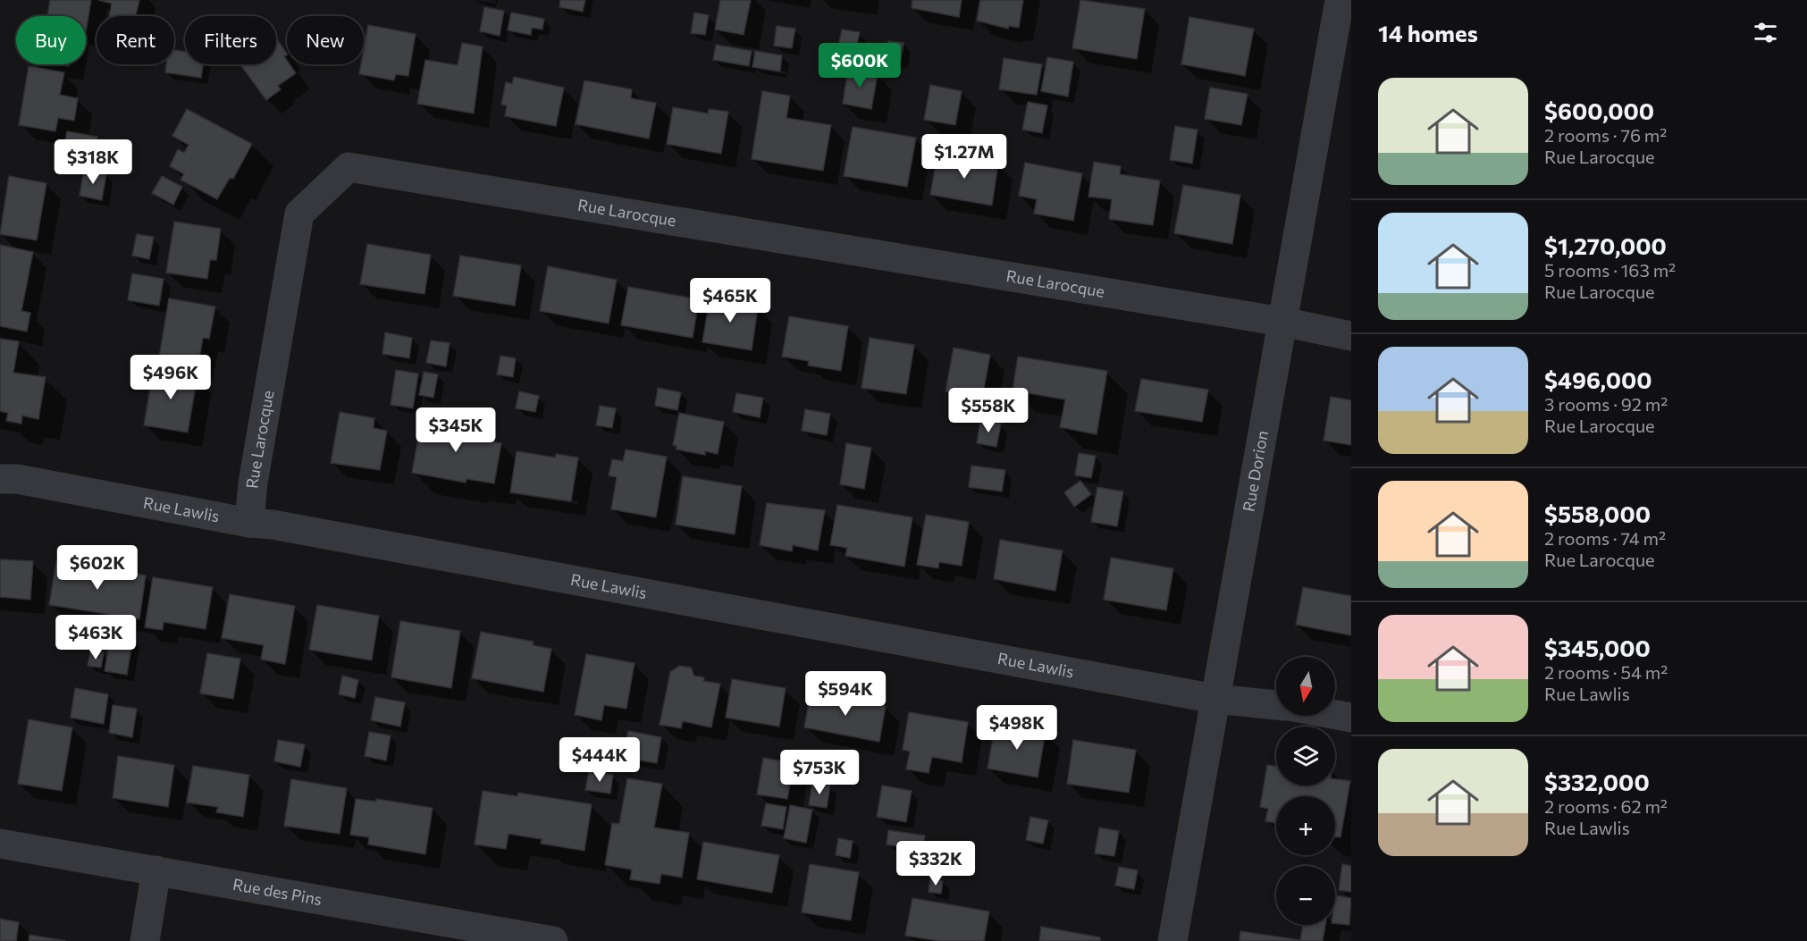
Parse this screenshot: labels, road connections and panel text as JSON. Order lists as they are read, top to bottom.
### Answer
{
  "streets": {
    "street": [
      "Rue Larocque",
      "Rue Dorion",
      "Rue Lawlis",
      "Rue des Pins"
    ]
  },
  "crossings": [
    ["Rue Larocque", "Rue Dorion"],
    ["Rue Larocque", "Rue Lawlis"],
    ["Rue Dorion", "Rue Lawlis"]
  ],
  "north": "bottom",
  "page": {
    "heading": "14 homes",
    "chip": [
      "Buy",
      "Rent",
      "Filters",
      "New"
    ],
    "price": [
      "$600K",
      "$1.27M",
      "$318K",
      "$465K",
      "$496K",
      "$558K",
      "$345K",
      "$602K",
      "$463K",
      "$594K",
      "$498K",
      "$444K",
      "$753K",
      "$332K"
    ],
    "list": [
      {
        "name": "$600,000",
        "note": "2 rooms · 76 m² · Rue Larocque"
      },
      {
        "name": "$1,270,000",
        "note": "5 rooms · 163 m² · Rue Larocque"
      },
      {
        "name": "$496,000",
        "note": "3 rooms · 92 m² · Rue Larocque"
      },
      {
        "name": "$558,000",
        "note": "2 rooms · 74 m² · Rue Larocque"
      },
      {
        "name": "$345,000",
        "note": "2 rooms · 54 m² · Rue Lawlis"
      },
      {
        "name": "$332,000",
        "note": "2 rooms · 62 m² · Rue Lawlis"
      }
    ],
    "map_buttons": ["+", "−"]
  }
}
